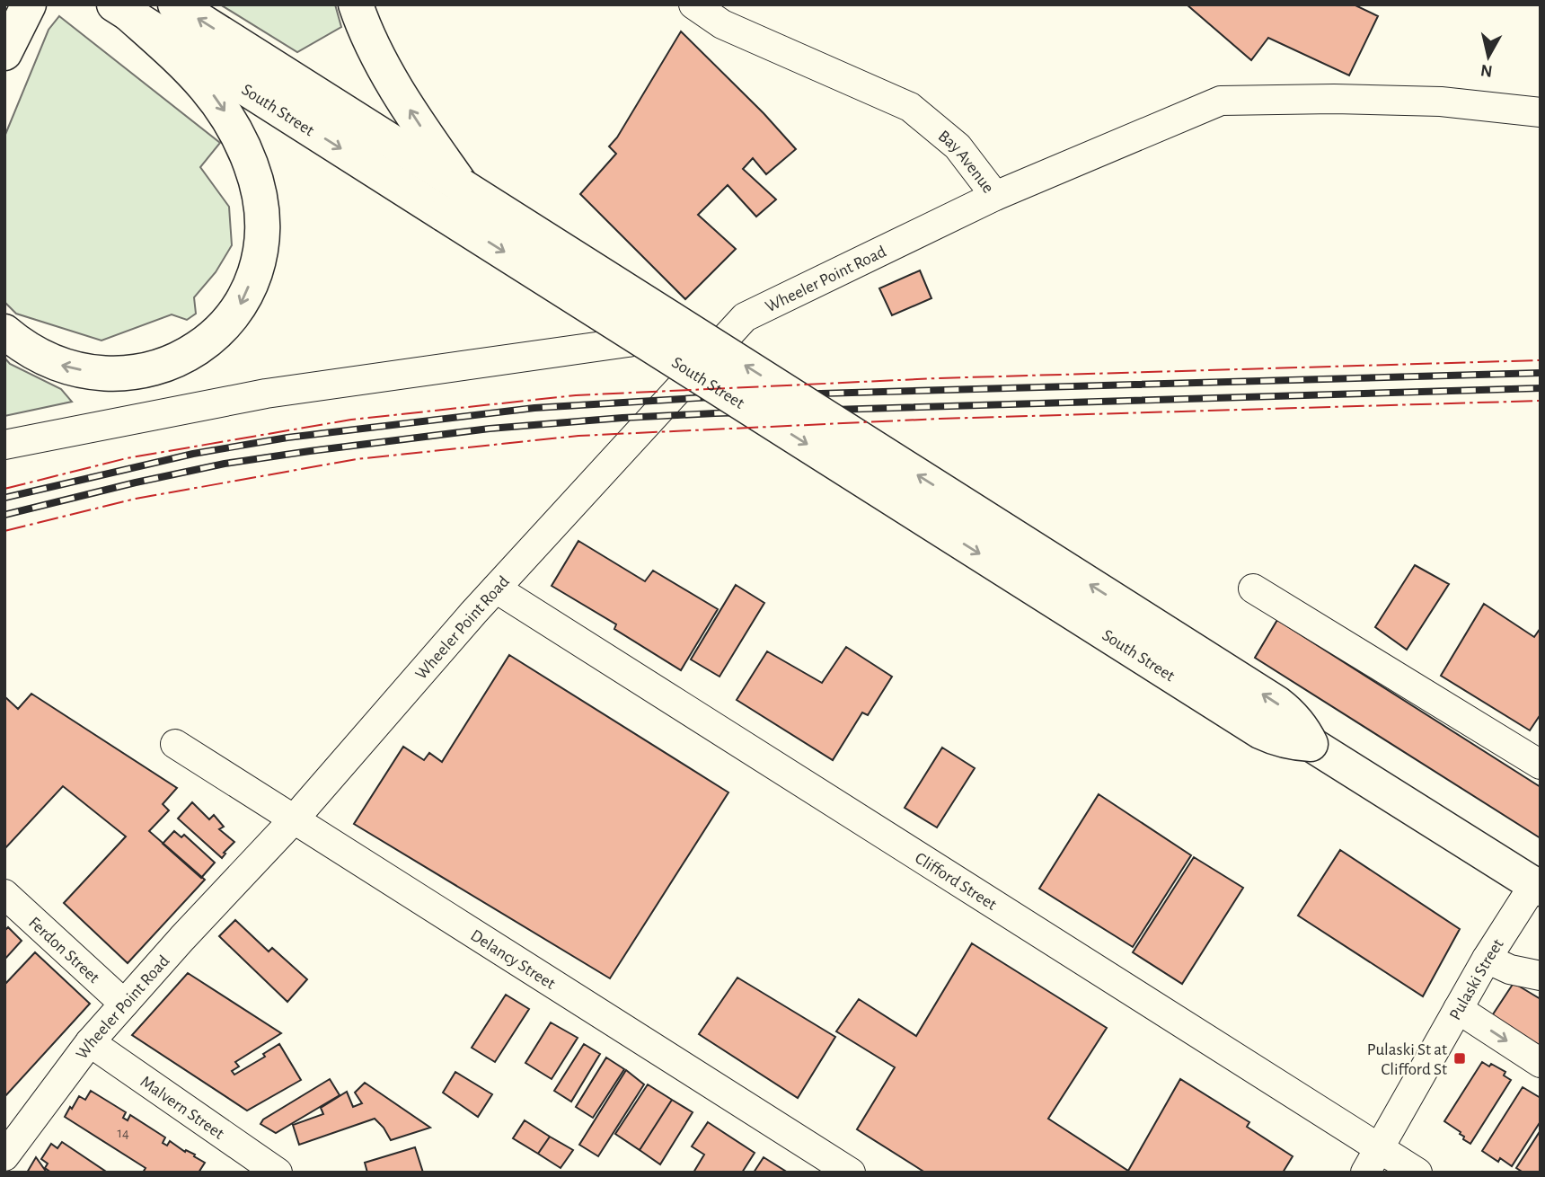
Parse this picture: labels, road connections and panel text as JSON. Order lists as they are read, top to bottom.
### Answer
{
  "streets": {
    "main road": ["South Street"],
    "street": [
      "Bay Avenue",
      "Wheeler Point Road",
      "Clifford Street",
      "Ferdon Street",
      "Delancy Street",
      "Pulaski Street",
      "Malvern Street"
    ]
  },
  "crossings": [
    ["South Street", "Pulaski Street"],
    ["Bay Avenue", "Wheeler Point Road"],
    ["Wheeler Point Road", "Clifford Street"],
    ["Wheeler Point Road", "Ferdon Street"],
    ["Wheeler Point Road", "Delancy Street"],
    ["Wheeler Point Road", "Malvern Street"],
    ["Clifford Street", "Pulaski Street"]
  ],
  "places": {
    "transit": ["Pulaski St at Clifford St"]
  },
  "house_numbers": ["14"],
  "north": "bottom"
}
